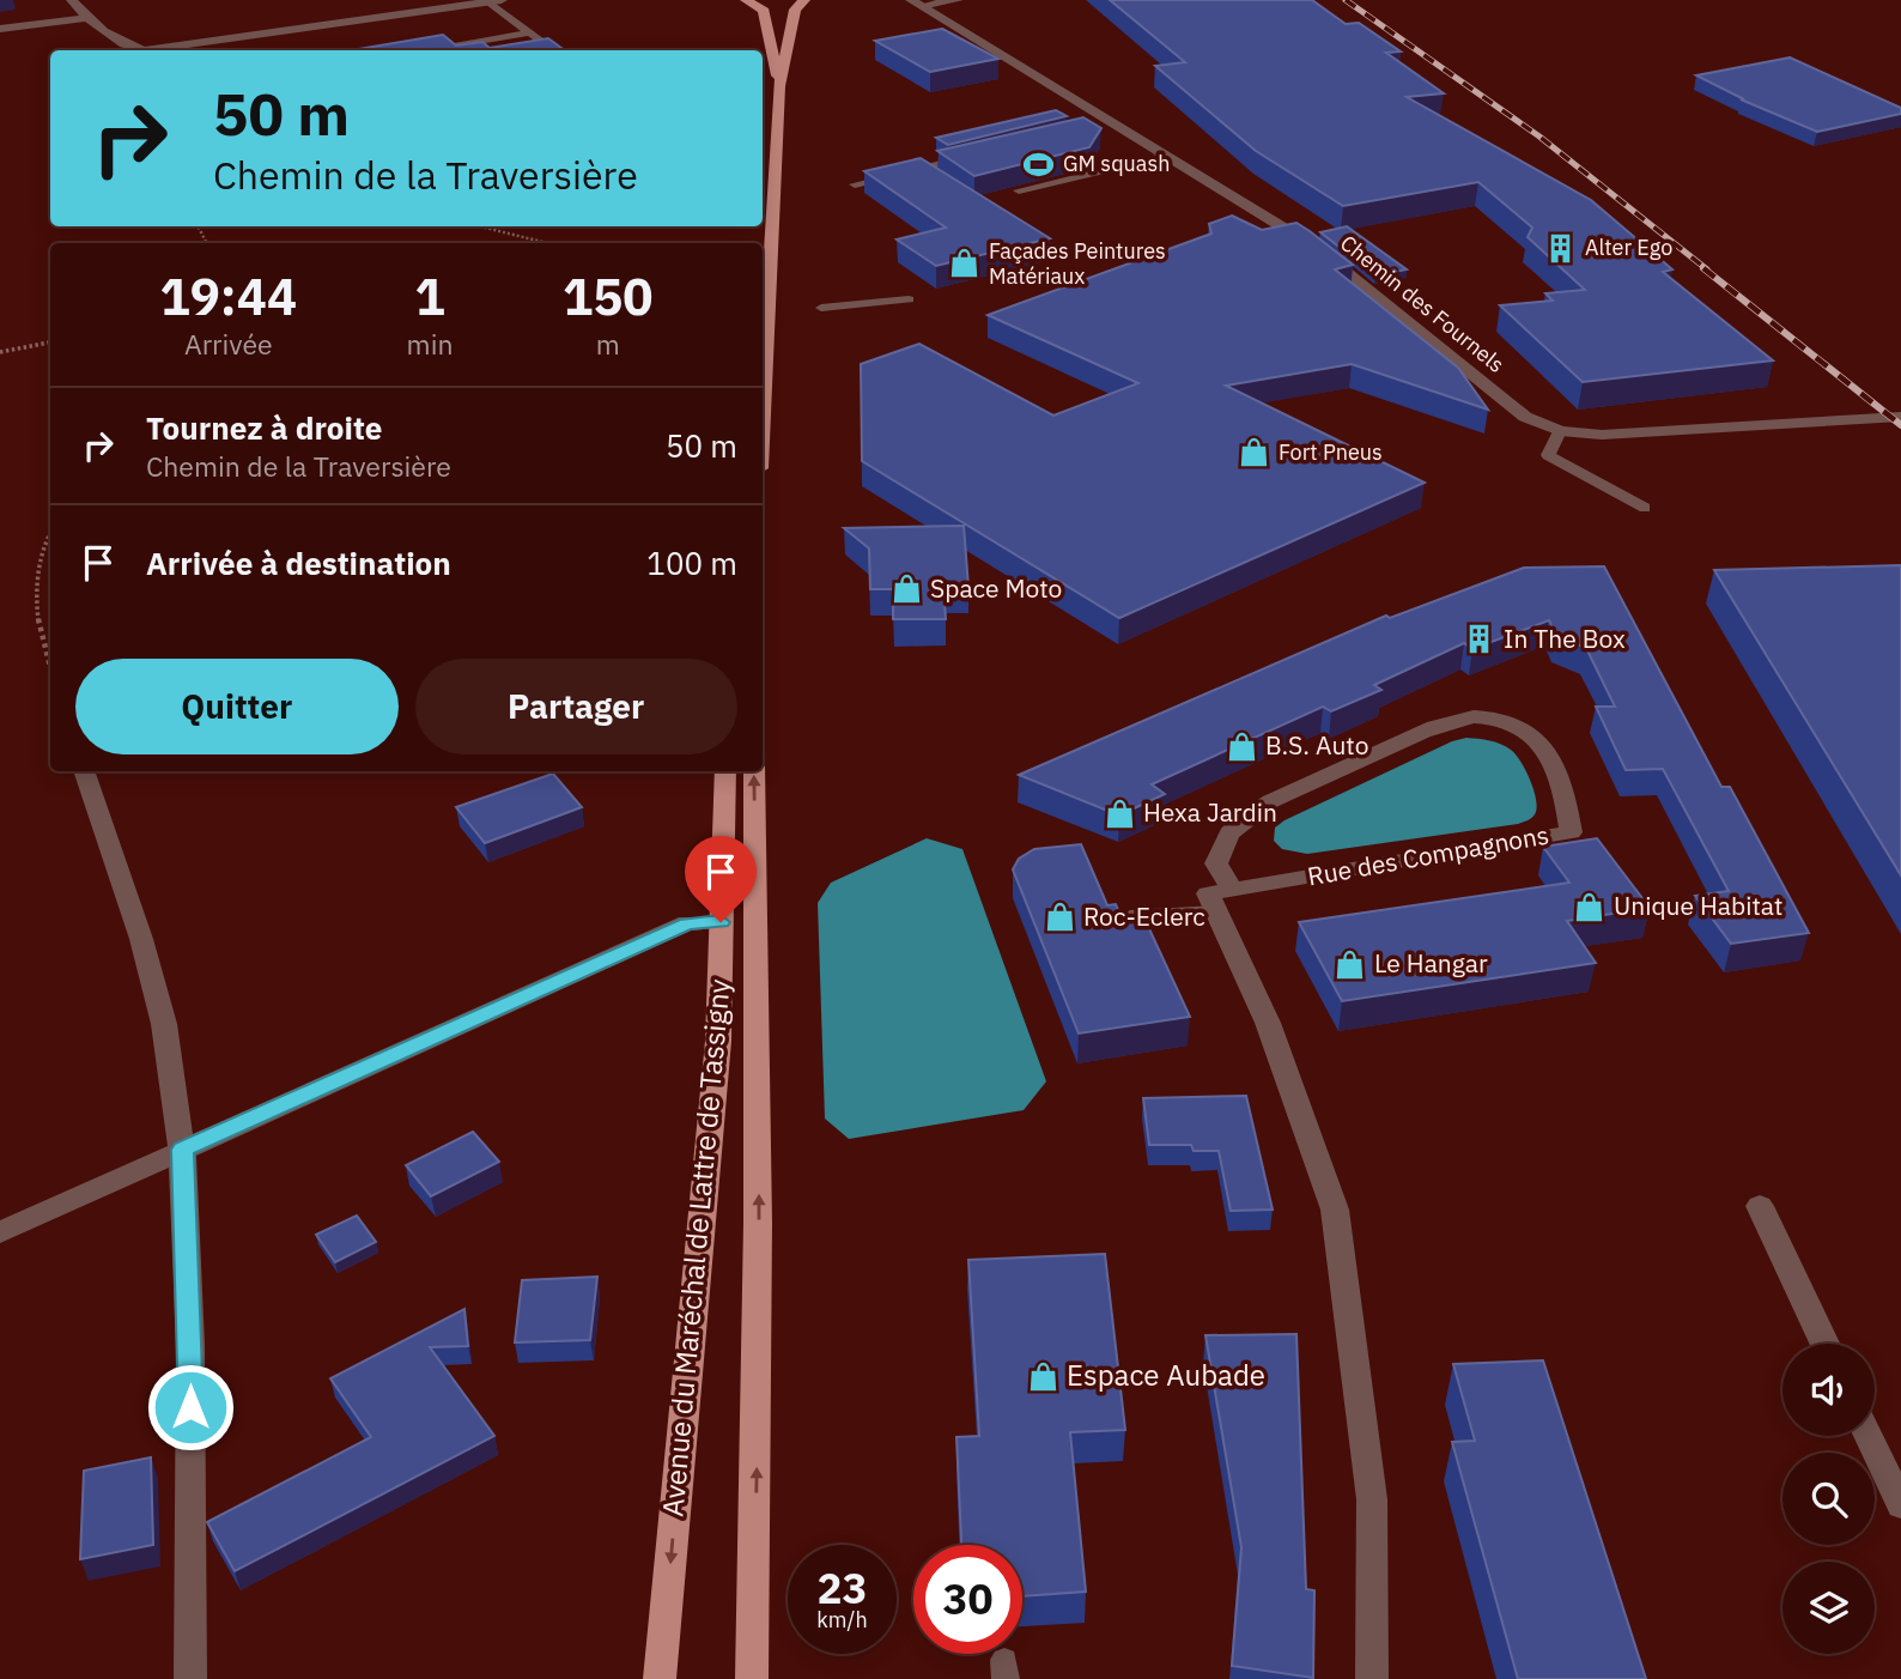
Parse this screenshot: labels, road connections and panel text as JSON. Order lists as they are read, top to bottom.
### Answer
{
  "streets": {
    "main road": ["Avenue du Maréchal de Lattre de Tassigny"],
    "street": ["Chemin des Fournels", "Rue des Compagnons"]
  },
  "places": {
    "sports": ["GM squash"],
    "building": ["Alter Ego", "In The Box"],
    "shop": [
      "Façades Peintures Matériaux",
      "Fort Pneus",
      "Space Moto",
      "B.S. Auto",
      "Hexa Jardin",
      "Unique Habitat",
      "Roc-Eclerc",
      "Le Hangar",
      "Espace Aubade"
    ]
  },
  "page": {
    "turn": ["50 m", "Chemin de la Traversière"],
    "eta": [
      "19:44",
      "Arrivée",
      "1",
      "min",
      "150",
      "m"
    ],
    "list": [
      {
        "name": "Tournez à droite",
        "note": "Chemin de la Traversière",
        "value": "50 m"
      },
      {
        "name": "Arrivée à destination",
        "value": "100 m"
      }
    ],
    "buttons": ["Quitter", "Partager"],
    "speed": "23 km/h",
    "limit": "30"
  }
}
